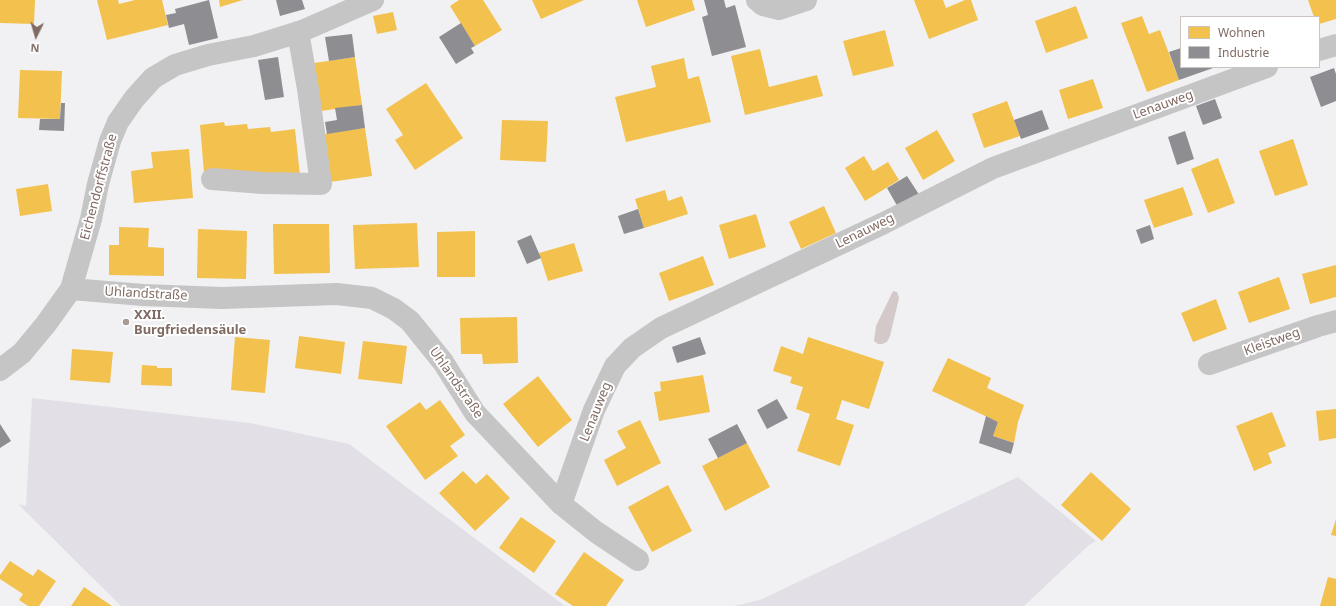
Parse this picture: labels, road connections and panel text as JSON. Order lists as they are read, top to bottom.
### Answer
{
  "streets": {
    "street": [
      "Lenauweg",
      "Eichendorffstraße",
      "Uhlandstraße",
      "Kleistweg"
    ]
  },
  "crossings": [
    ["Lenauweg", "Uhlandstraße"],
    ["Eichendorffstraße", "Uhlandstraße"]
  ],
  "places": ["XXII. Burgfriedensäule"],
  "legend": ["Wohnen", "Industrie"],
  "north": "bottom"
}
